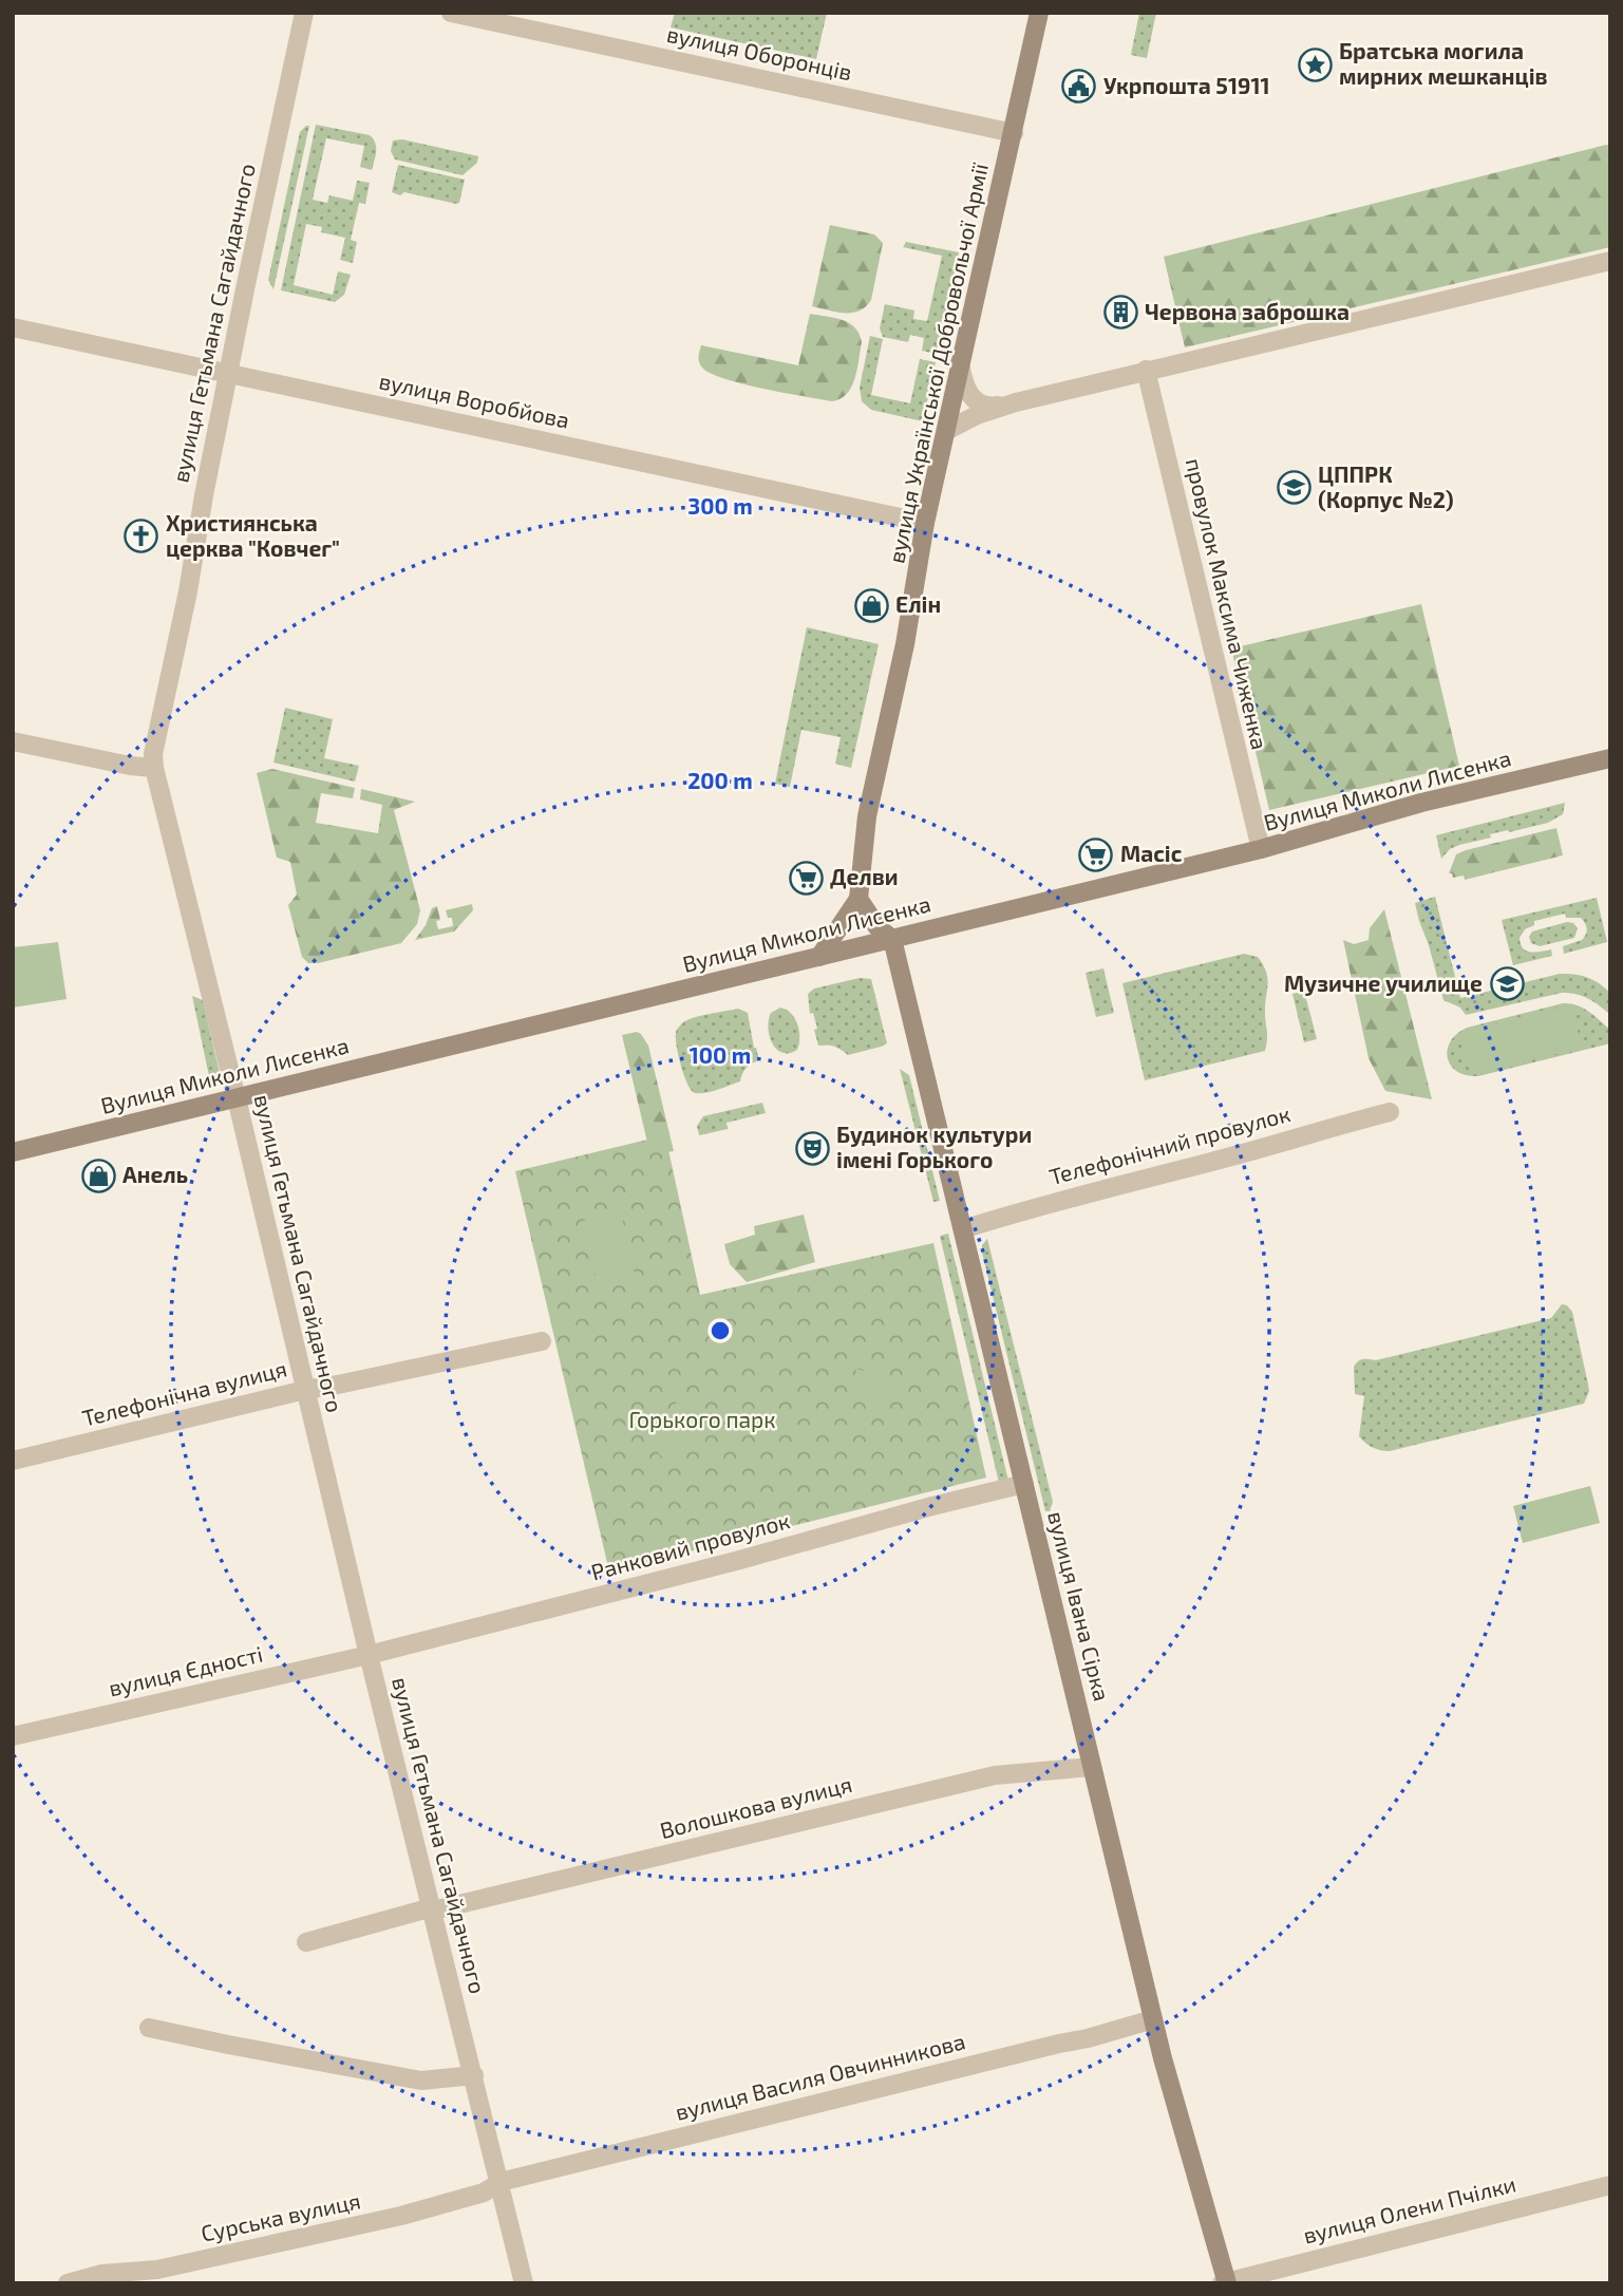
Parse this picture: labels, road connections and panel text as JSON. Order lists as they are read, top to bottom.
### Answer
{
  "streets": {
    "street": [
      "вулиця Оборонців",
      "вулиця Гетьмана Сагайдачного",
      "вулиця Української Добровольчої Армії",
      "вулиця Воробйова",
      "провулок Максима Чиженка",
      "Вулиця Миколи Лисенка",
      "Телефонічний провулок",
      "Телефонічна вулиця",
      "Ранковий провулок",
      "вулиця Івана Сірка",
      "вулиця Єдності",
      "Волошкова вулиця",
      "вулиця Василя Овчинникова",
      "вулиця Олени Пчілки",
      "Сурська вулиця"
    ]
  },
  "crossings": [
    ["вулиця Оборонців", "вулиця Української Добровольчої Армії"],
    ["вулиця Гетьмана Сагайдачного", "вулиця Воробйова"],
    ["вулиця Гетьмана Сагайдачного", "Вулиця Миколи Лисенка"],
    ["вулиця Гетьмана Сагайдачного", "Телефонічна вулиця"],
    ["вулиця Гетьмана Сагайдачного", "Ранковий провулок"],
    ["вулиця Гетьмана Сагайдачного", "вулиця Єдності"],
    ["вулиця Гетьмана Сагайдачного", "Волошкова вулиця"],
    ["вулиця Гетьмана Сагайдачного", "вулиця Василя Овчинникова"],
    ["вулиця Гетьмана Сагайдачного", "Сурська вулиця"],
    ["вулиця Української Добровольчої Армії", "вулиця Воробйова"],
    ["вулиця Української Добровольчої Армії", "Вулиця Миколи Лисенка"],
    ["провулок Максима Чиженка", "Вулиця Миколи Лисенка"],
    ["Вулиця Миколи Лисенка", "вулиця Івана Сірка"],
    ["Телефонічний провулок", "вулиця Івана Сірка"],
    ["Ранковий провулок", "вулиця Івана Сірка"],
    ["Ранковий провулок", "вулиця Єдності"],
    ["вулиця Івана Сірка", "Волошкова вулиця"],
    ["вулиця Івана Сірка", "вулиця Василя Овчинникова"],
    ["вулиця Івана Сірка", "вулиця Олени Пчілки"],
    ["вулиця Василя Овчинникова", "Сурська вулиця"]
  ],
  "parks": ["Горького парк"],
  "places": {
    "place": ["Братська могила мирних мешканців"],
    "public building": ["Укрпошта 51911"],
    "building": ["Червона заброшка"],
    "school or university": ["ЦППРК (Корпус №2)", "Музичне училище"],
    "church": ["Християнська церква \"Ковчег\""],
    "shop": ["Елін", "Анель"],
    "supermarket": ["Macic", "Делви"],
    "theatre": ["Будинок культури імені Горького"]
  },
  "rings": ["300 m", "200 m", "100 m"]
}
